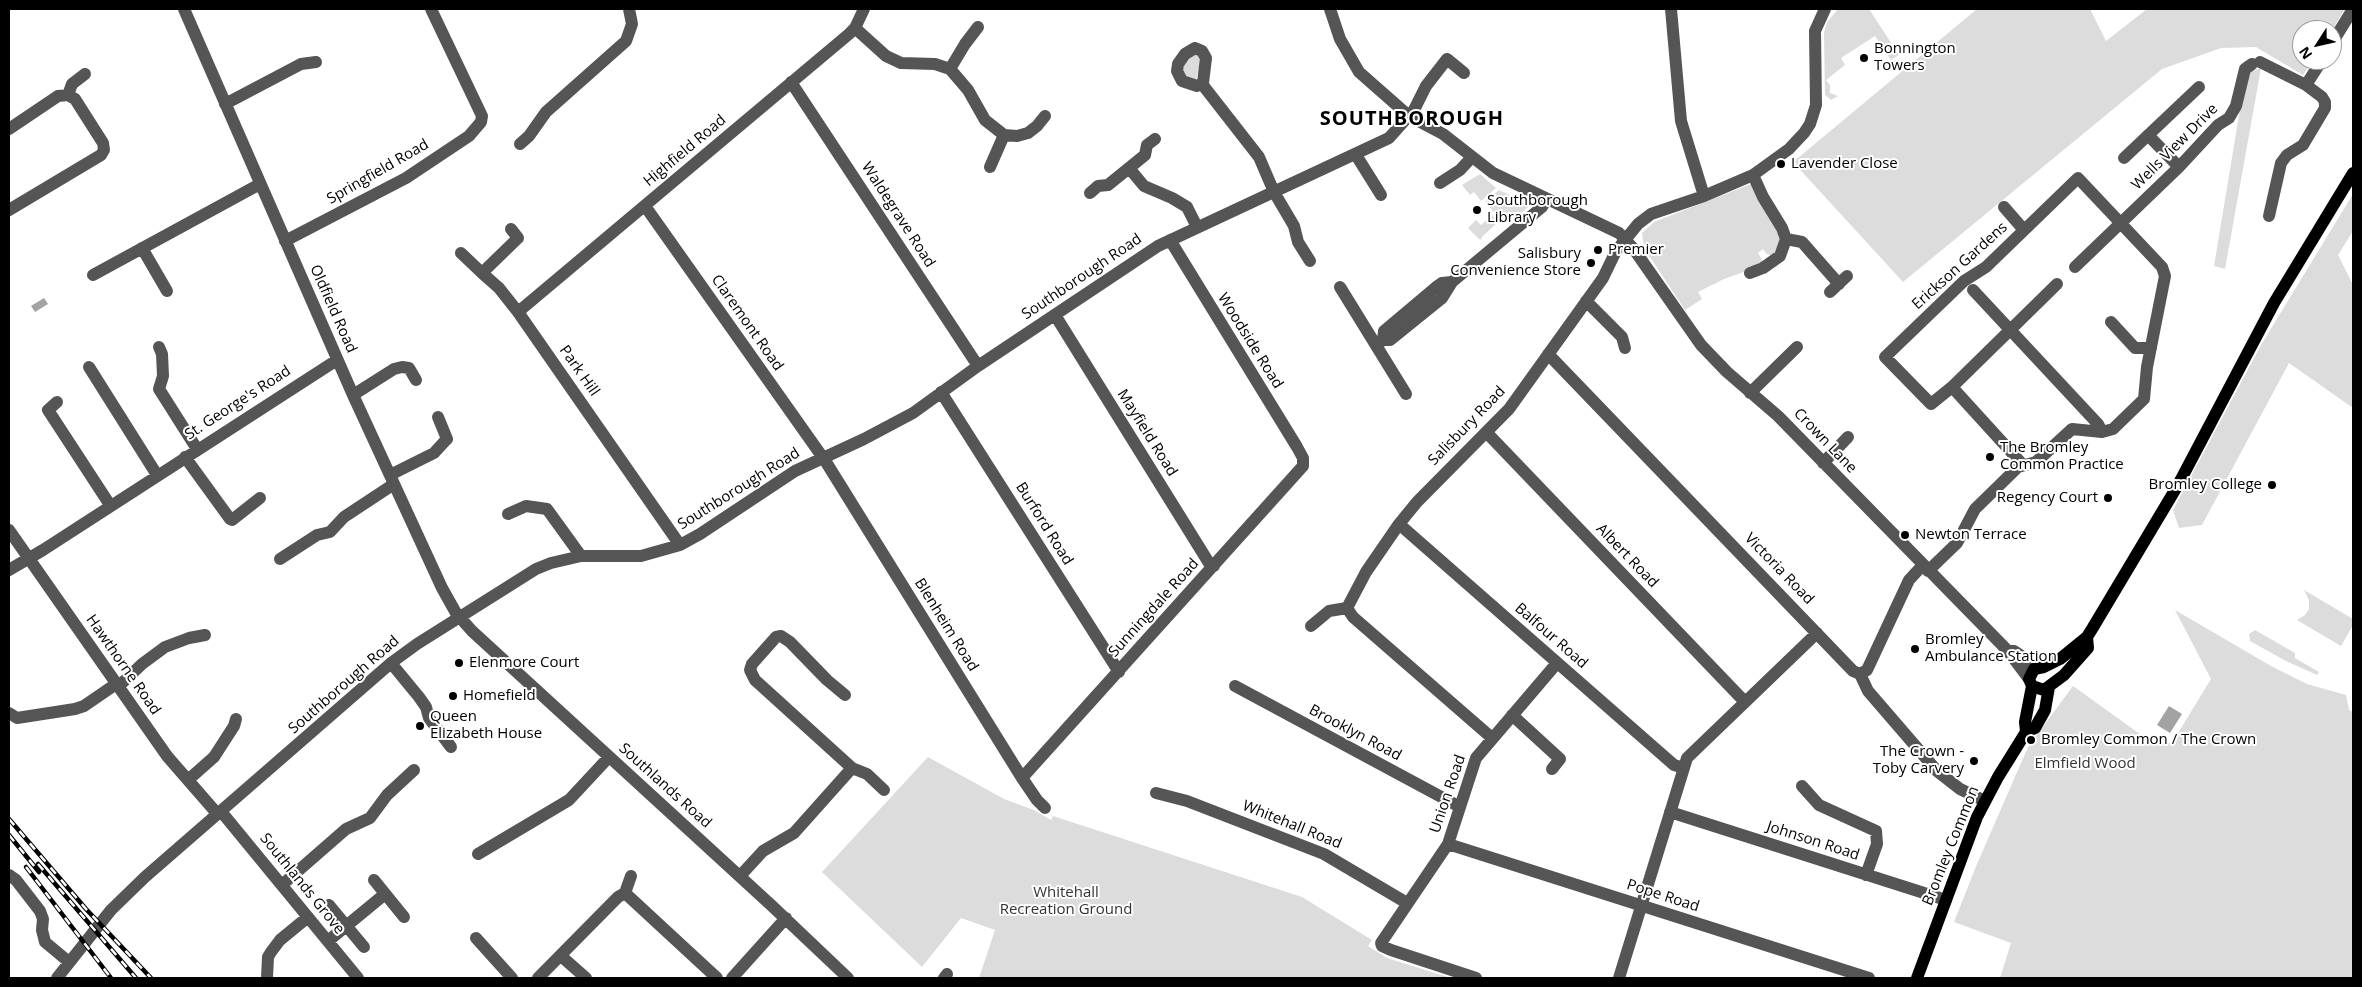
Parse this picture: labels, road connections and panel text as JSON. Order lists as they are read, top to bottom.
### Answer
{
  "streets": {
    "main road": ["Bromley Common"],
    "street": [
      "Wells View Drive",
      "Highfield Road",
      "Springfield Road",
      "Waldegrave Road",
      "Erickson Gardens",
      "Southborough Road",
      "Oldfield Road",
      "Claremont Road",
      "Woodside Road",
      "Park Hill",
      "St. George's Road",
      "Salisbury Road",
      "Mayfield Road",
      "Crown Lane",
      "Burford Road",
      "Albert Road",
      "Victoria Road",
      "Sunningdale Road",
      "Blenheim Road",
      "Balfour Road",
      "Hawthorne Road",
      "Brooklyn Road",
      "Southlands Road",
      "Union Road",
      "Whitehall Road",
      "Johnson Road",
      "Southlands Grove",
      "Pope Road"
    ]
  },
  "crossings": [
    ["Wells View Drive", "Erickson Gardens"],
    ["Highfield Road", "Waldegrave Road"],
    ["Highfield Road", "Claremont Road"],
    ["Highfield Road", "Park Hill"],
    ["Springfield Road", "Oldfield Road"],
    ["Waldegrave Road", "Southborough Road"],
    ["Southborough Road", "Oldfield Road"],
    ["Southborough Road", "Claremont Road"],
    ["Southborough Road", "Woodside Road"],
    ["Southborough Road", "Park Hill"],
    ["Southborough Road", "Mayfield Road"],
    ["Southborough Road", "Crown Lane"],
    ["Southborough Road", "Burford Road"],
    ["Southborough Road", "Blenheim Road"],
    ["Southborough Road", "Hawthorne Road"],
    ["Southborough Road", "Southlands Road"],
    ["Southborough Road", "Southlands Grove"],
    ["Oldfield Road", "St. George's Road"],
    ["Oldfield Road", "Southlands Road"],
    ["Claremont Road", "Blenheim Road"],
    ["Woodside Road", "Sunningdale Road"],
    ["St. George's Road", "Hawthorne Road"],
    ["Salisbury Road", "Crown Lane"],
    ["Salisbury Road", "Albert Road"],
    ["Salisbury Road", "Victoria Road"],
    ["Salisbury Road", "Balfour Road"],
    ["Mayfield Road", "Sunningdale Road"],
    ["Burford Road", "Sunningdale Road"],
    ["Victoria Road", "Bromley Common"],
    ["Sunningdale Road", "Blenheim Road"],
    ["Balfour Road", "Union Road"],
    ["Hawthorne Road", "Southlands Grove"],
    ["Brooklyn Road", "Union Road"],
    ["Union Road", "Whitehall Road"],
    ["Union Road", "Pope Road"],
    ["Johnson Road", "Bromley Common"]
  ],
  "districts": ["SOUTHBOROUGH"],
  "parks": ["Elmfield Wood", "Whitehall Recreation Ground"],
  "places": [
    "Bonnington Towers",
    "Lavender Close",
    "Southborough Library",
    "Premier",
    "Salisbury Convenience Store",
    "The Bromley Common Practice",
    "Bromley College",
    "Regency Court",
    "Newton Terrace",
    "Bromley Ambulance Station",
    "Elenmore Court",
    "Homefield",
    "Queen Elizabeth House",
    "Bromley Common / The Crown",
    "The Crown - Toby Carvery"
  ],
  "north": "bottom left"
}
